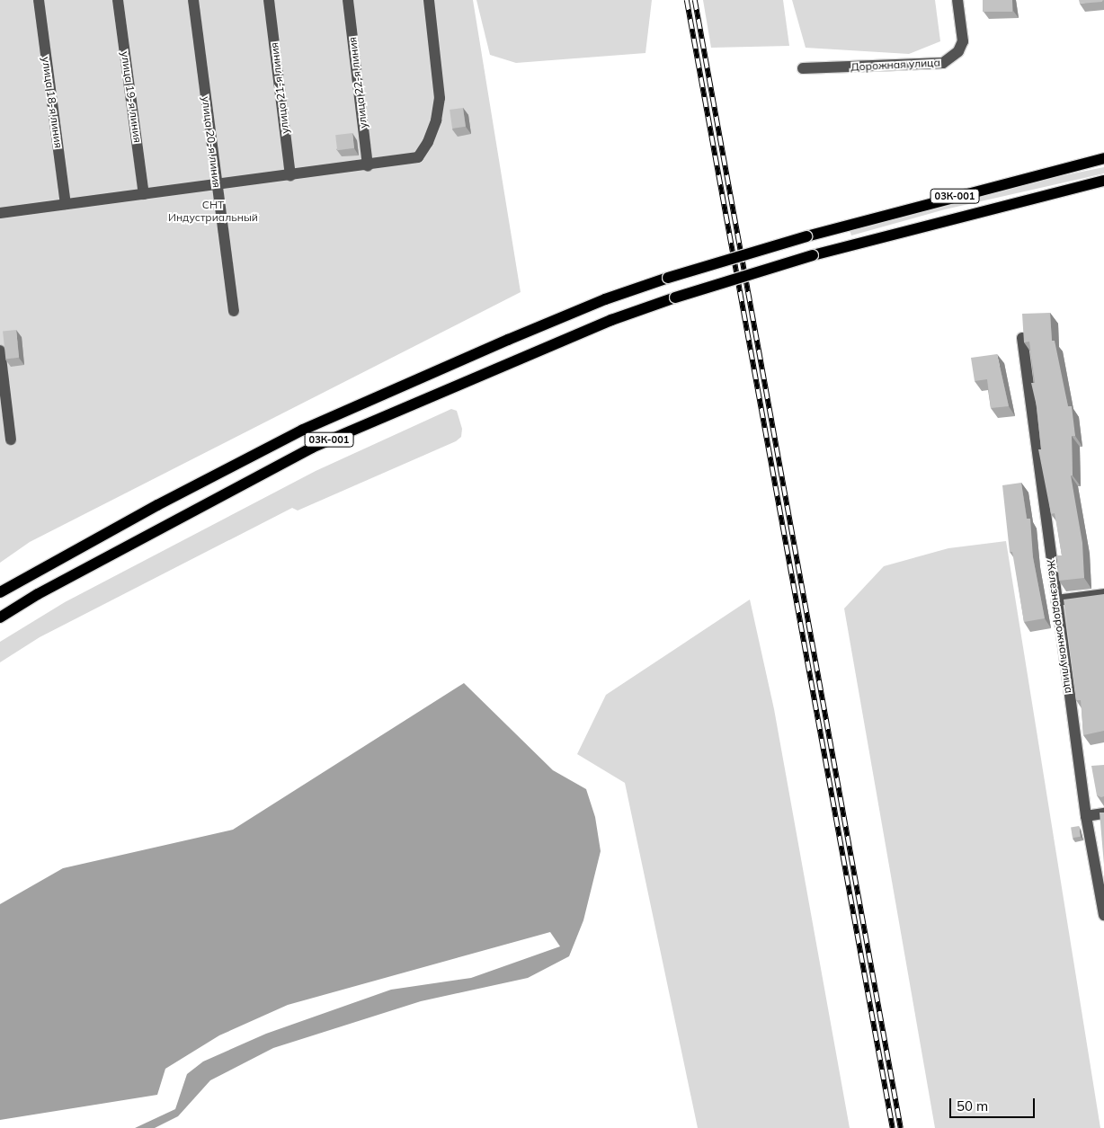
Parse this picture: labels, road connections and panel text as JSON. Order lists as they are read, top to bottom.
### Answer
{
  "streets": {
    "main road": ["03К-001"],
    "street": [
      "Дорожная улица",
      "улица 22-я линия",
      "улица 21-я линия",
      "улица 19-я линия",
      "улица 18-я линия",
      "улица 20-я линия",
      "Железнодорожная улица"
    ]
  },
  "parks": ["СНТ Индустриальный"],
  "scale_bar": "50 m"
}
